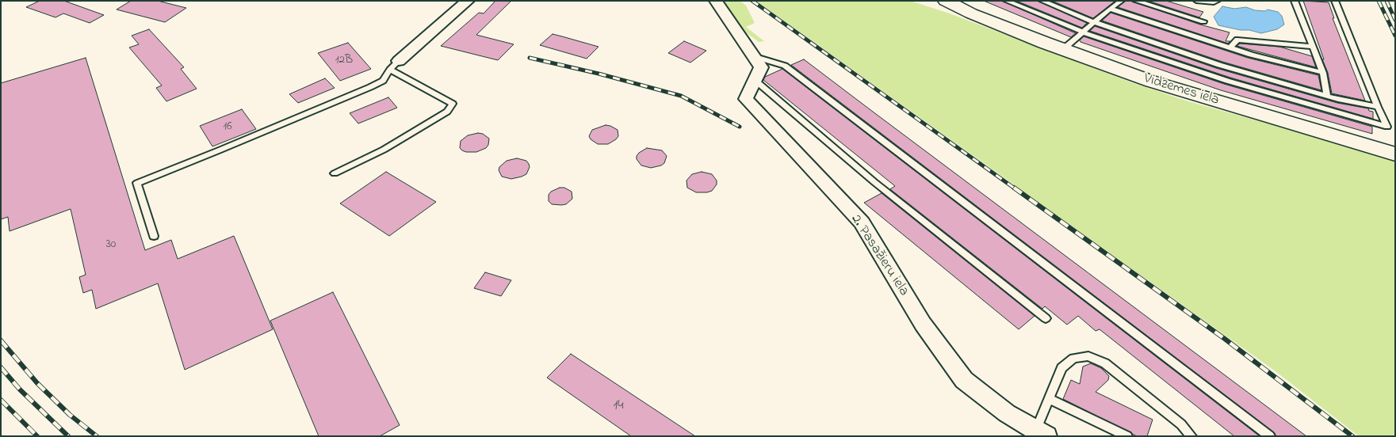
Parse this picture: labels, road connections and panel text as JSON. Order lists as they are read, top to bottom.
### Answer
{
  "streets": {
    "street": ["Vidzemes iela", "2. Pasažieru iela"]
  },
  "house_numbers": [
    "12B",
    "16",
    "30",
    "14"
  ]
}
